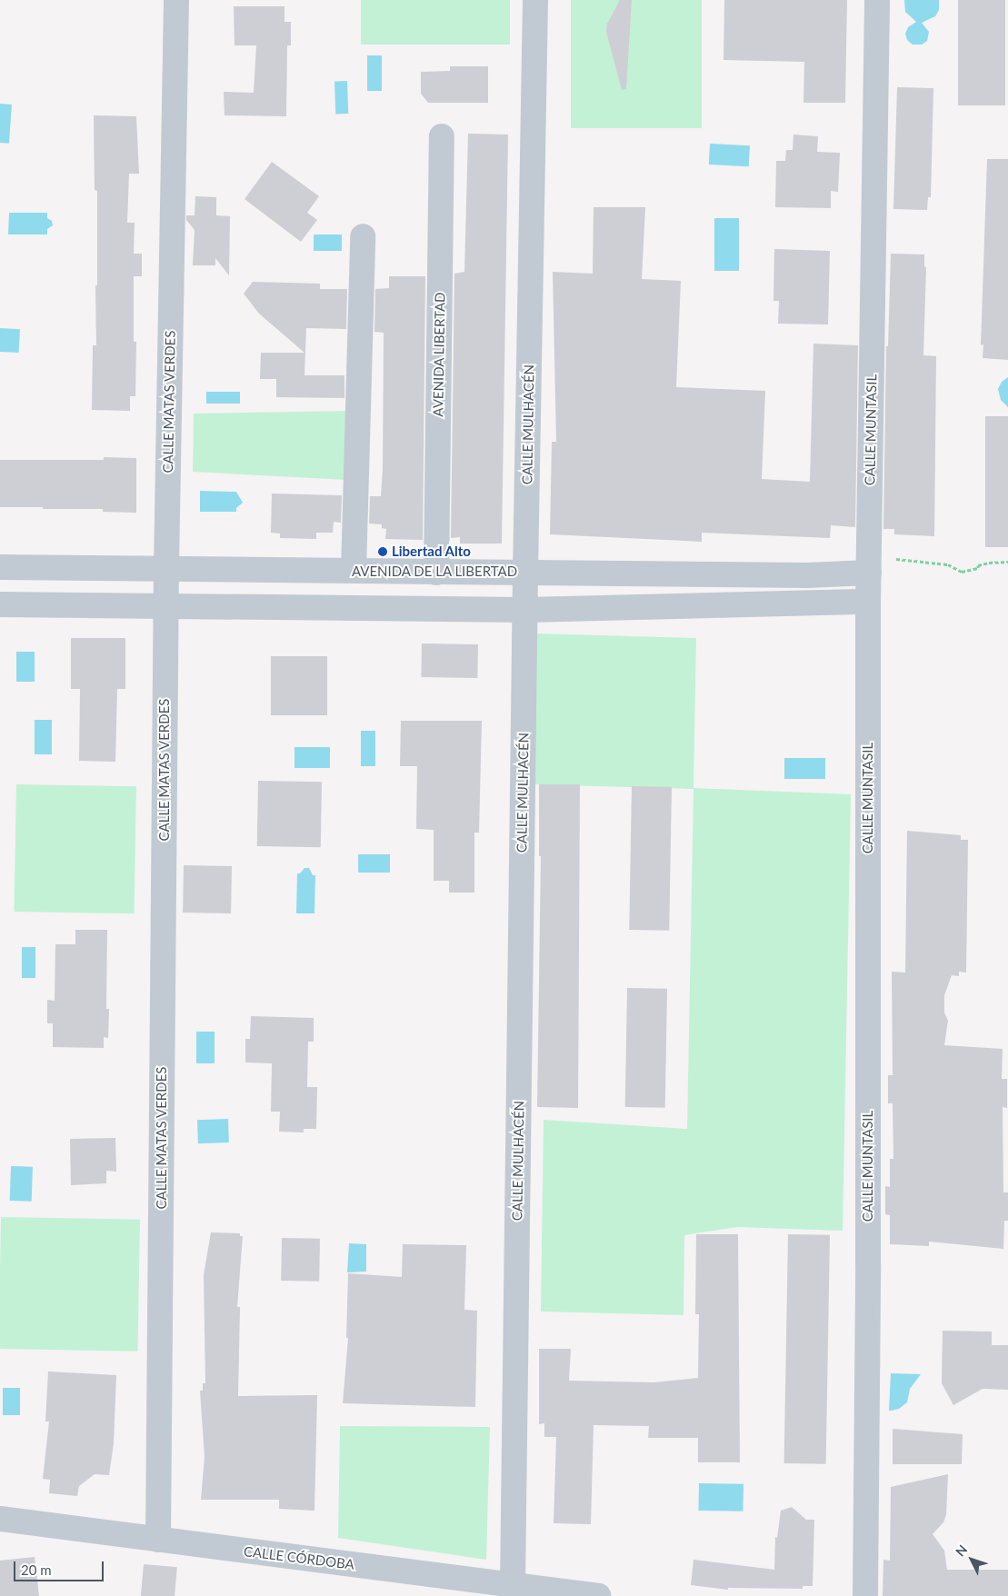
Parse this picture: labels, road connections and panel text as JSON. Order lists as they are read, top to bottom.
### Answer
{
  "streets": {
    "street": [
      "AVENIDA LIBERTAD",
      "CALLE MATAS VERDES",
      "CALLE MULHACÉN",
      "CALLE MUNTASIL",
      "AVENIDA DE LA LIBERTAD",
      "CALLE CÓRDOBA"
    ]
  },
  "crossings": [
    ["AVENIDA LIBERTAD", "AVENIDA DE LA LIBERTAD"],
    ["CALLE MATAS VERDES", "AVENIDA DE LA LIBERTAD"],
    ["CALLE MATAS VERDES", "CALLE CÓRDOBA"],
    ["CALLE MULHACÉN", "AVENIDA DE LA LIBERTAD"],
    ["CALLE MULHACÉN", "CALLE CÓRDOBA"],
    ["CALLE MUNTASIL", "AVENIDA DE LA LIBERTAD"]
  ],
  "places": ["Libertad Alto"],
  "scale_bar": "20 m",
  "north": "top left"
}
